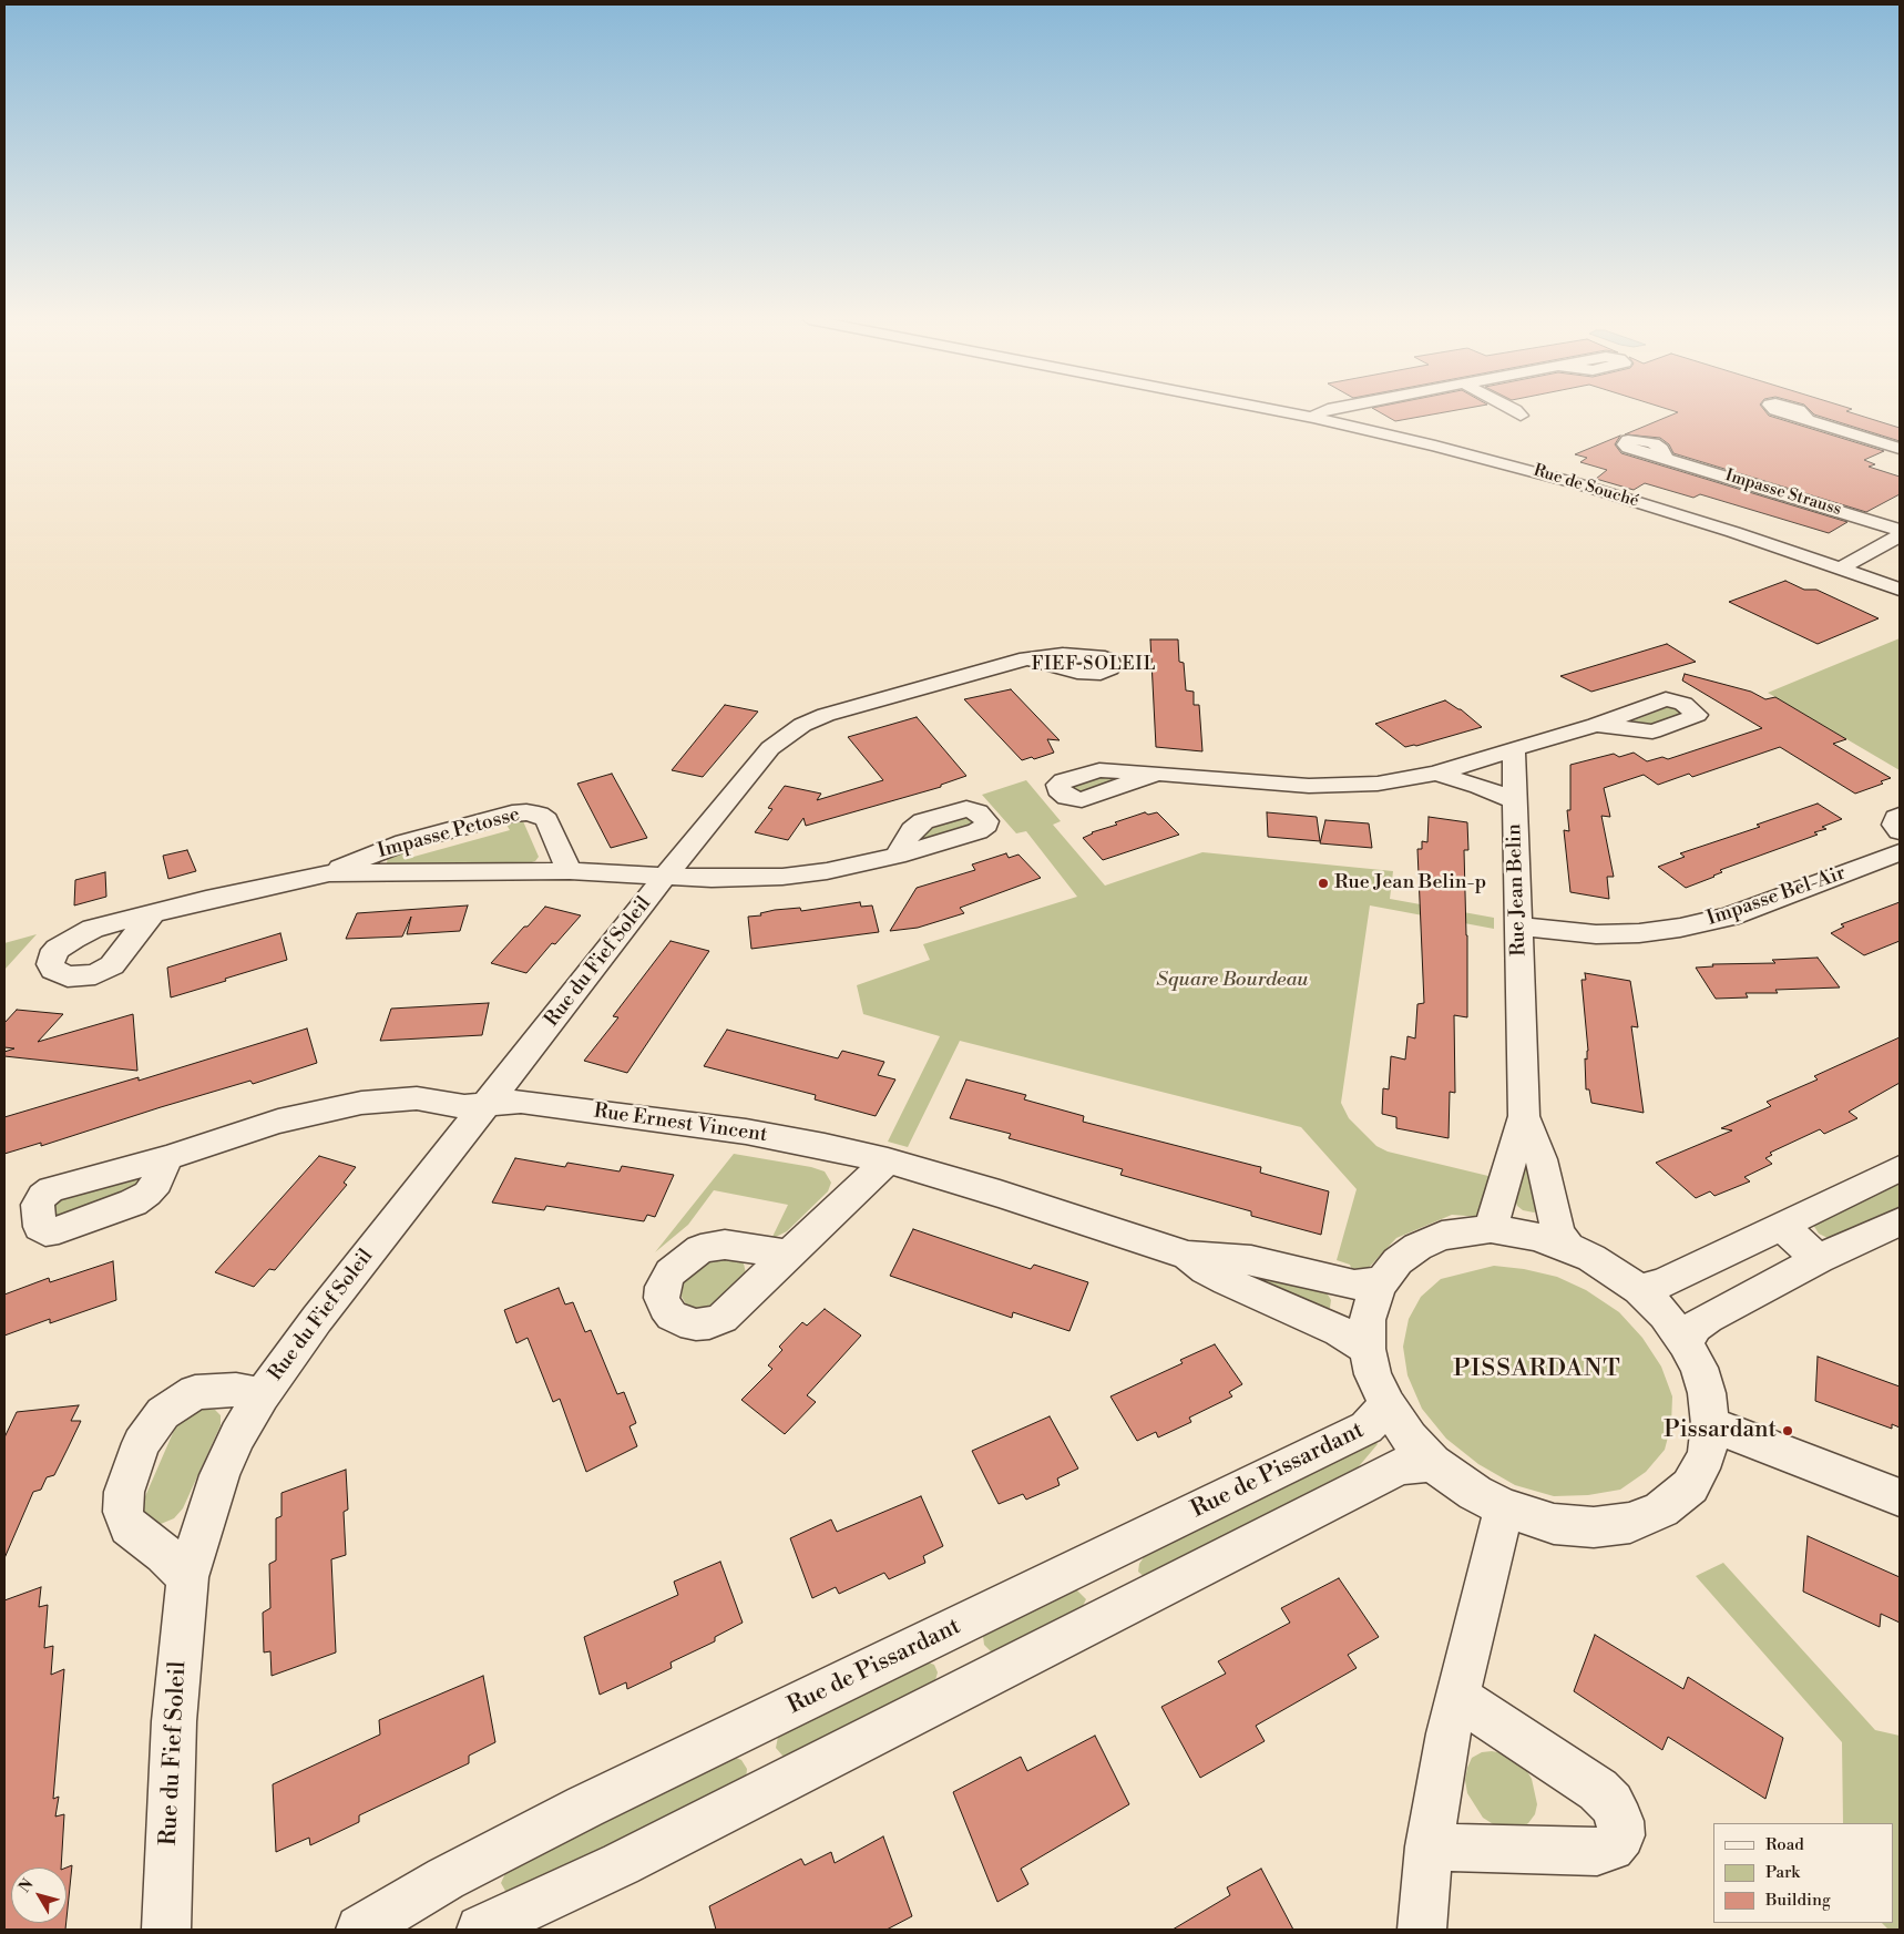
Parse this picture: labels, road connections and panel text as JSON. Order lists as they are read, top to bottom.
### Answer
{
  "streets": {
    "street": [
      "Rue de Souché",
      "Impasse Strauss",
      "Impasse Petosse",
      "Rue Jean Belin",
      "Impasse Bel-Air",
      "Rue du Fief Soleil",
      "Rue Ernest Vincent",
      "Rue de Pissardant"
    ]
  },
  "crossings": [
    ["Impasse Petosse", "Rue du Fief Soleil"],
    ["Rue Jean Belin", "Impasse Bel-Air"],
    ["Rue du Fief Soleil", "Rue Ernest Vincent"]
  ],
  "districts": ["FIEF SOLEIL", "PISSARDANT"],
  "parks": ["Square Bourdeau"],
  "places": ["Rue Jean Belin-p", "Pissardant"],
  "legend": ["Road", "Park", "Building"],
  "north": "top left"
}
